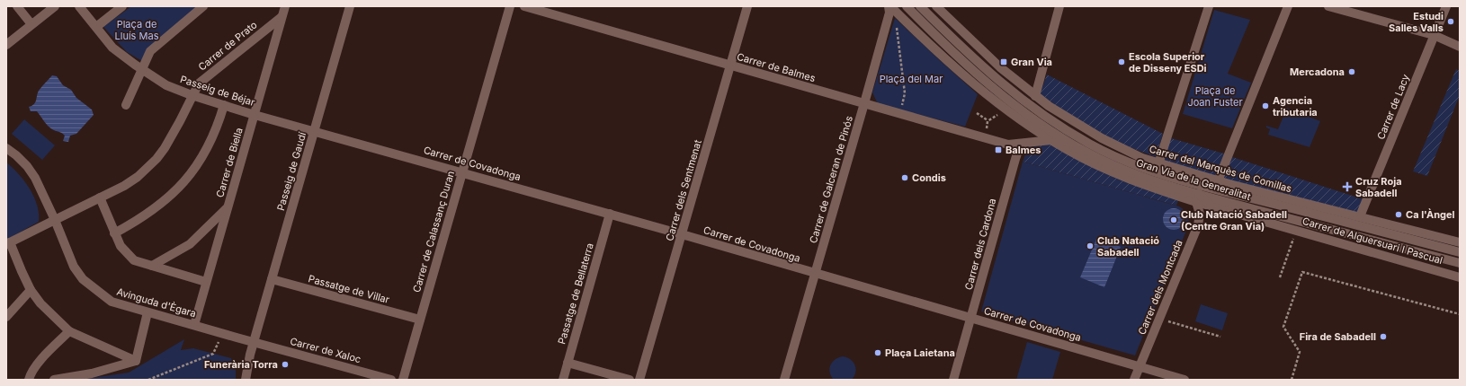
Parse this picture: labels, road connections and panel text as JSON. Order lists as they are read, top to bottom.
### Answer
{
  "streets": {
    "street": [
      "Carrer de Prato",
      "Carrer de Balmes",
      "Passeig de Béjar",
      "Carrer de Lacy",
      "Carrer de Biella",
      "Carrer de Covadonga",
      "Carrer del Marquès de Comillas",
      "Passeig de Gaudí",
      "Carrer de Galceran de Pinós",
      "Gran Via de la Generalitat",
      "Carrer dels Sentmenat",
      "Carrer de Calassanç Duran",
      "Carrer de Alguersuari I Pascual",
      "Carrer dels Cardona",
      "Carrer dels Montcada",
      "Passatge de Villar",
      "Passatge de Bellaterra",
      "Avinguda d'Ègara",
      "Carrer de Xaloc"
    ]
  },
  "crossings": [
    ["Carrer de Prato", "Passeig de Béjar"],
    ["Carrer de Prato", "Carrer de Biella"],
    ["Carrer de Prato", "Avinguda d'Ègara"],
    ["Carrer de Balmes", "Carrer de Galceran de Pinós"],
    ["Carrer de Balmes", "Carrer dels Sentmenat"],
    ["Carrer de Balmes", "Carrer dels Cardona"],
    ["Passeig de Béjar", "Carrer de Biella"],
    ["Passeig de Béjar", "Carrer de Covadonga"],
    ["Passeig de Béjar", "Passeig de Gaudí"],
    ["Carrer de Lacy", "Carrer del Marquès de Comillas"],
    ["Carrer de Biella", "Avinguda d'Ègara"],
    ["Carrer de Covadonga", "Passeig de Gaudí"],
    ["Carrer de Covadonga", "Carrer de Galceran de Pinós"],
    ["Carrer de Covadonga", "Carrer dels Sentmenat"],
    ["Carrer de Covadonga", "Carrer de Calassanç Duran"],
    ["Carrer de Covadonga", "Carrer dels Cardona"],
    ["Carrer de Covadonga", "Carrer dels Montcada"],
    ["Carrer de Covadonga", "Passatge de Bellaterra"],
    ["Carrer del Marquès de Comillas", "Gran Via de la Generalitat"],
    ["Passeig de Gaudí", "Passatge de Villar"],
    ["Passeig de Gaudí", "Avinguda d'Ègara"],
    ["Passeig de Gaudí", "Carrer de Xaloc"],
    ["Gran Via de la Generalitat", "Carrer de Alguersuari I Pascual"],
    ["Gran Via de la Generalitat", "Carrer dels Montcada"],
    ["Carrer de Calassanç Duran", "Passatge de Villar"],
    ["Carrer de Alguersuari I Pascual", "Carrer dels Montcada"],
    ["Avinguda d'Ègara", "Carrer de Xaloc"]
  ],
  "parks": ["Plaça de Lluís Mas", "Plaça del Mar", "Plaça de Joan Fuster"],
  "places": {
    "other": [
      "Estudi Salles Valls",
      "Escola Superior de Disseny ESDi",
      "Mercadona",
      "Agencia tributaria",
      "Condis",
      "Ca l'Àngel",
      "Club Natació Sabadell (Centre Gran Via)",
      "Club Natació Sabadell",
      "Fira de Sabadell",
      "Plaça Laietana",
      "Funerària Torra"
    ],
    "transit": ["Gran Via", "Balmes"],
    "health": ["Cruz Roja Sabadell"]
  }
}
